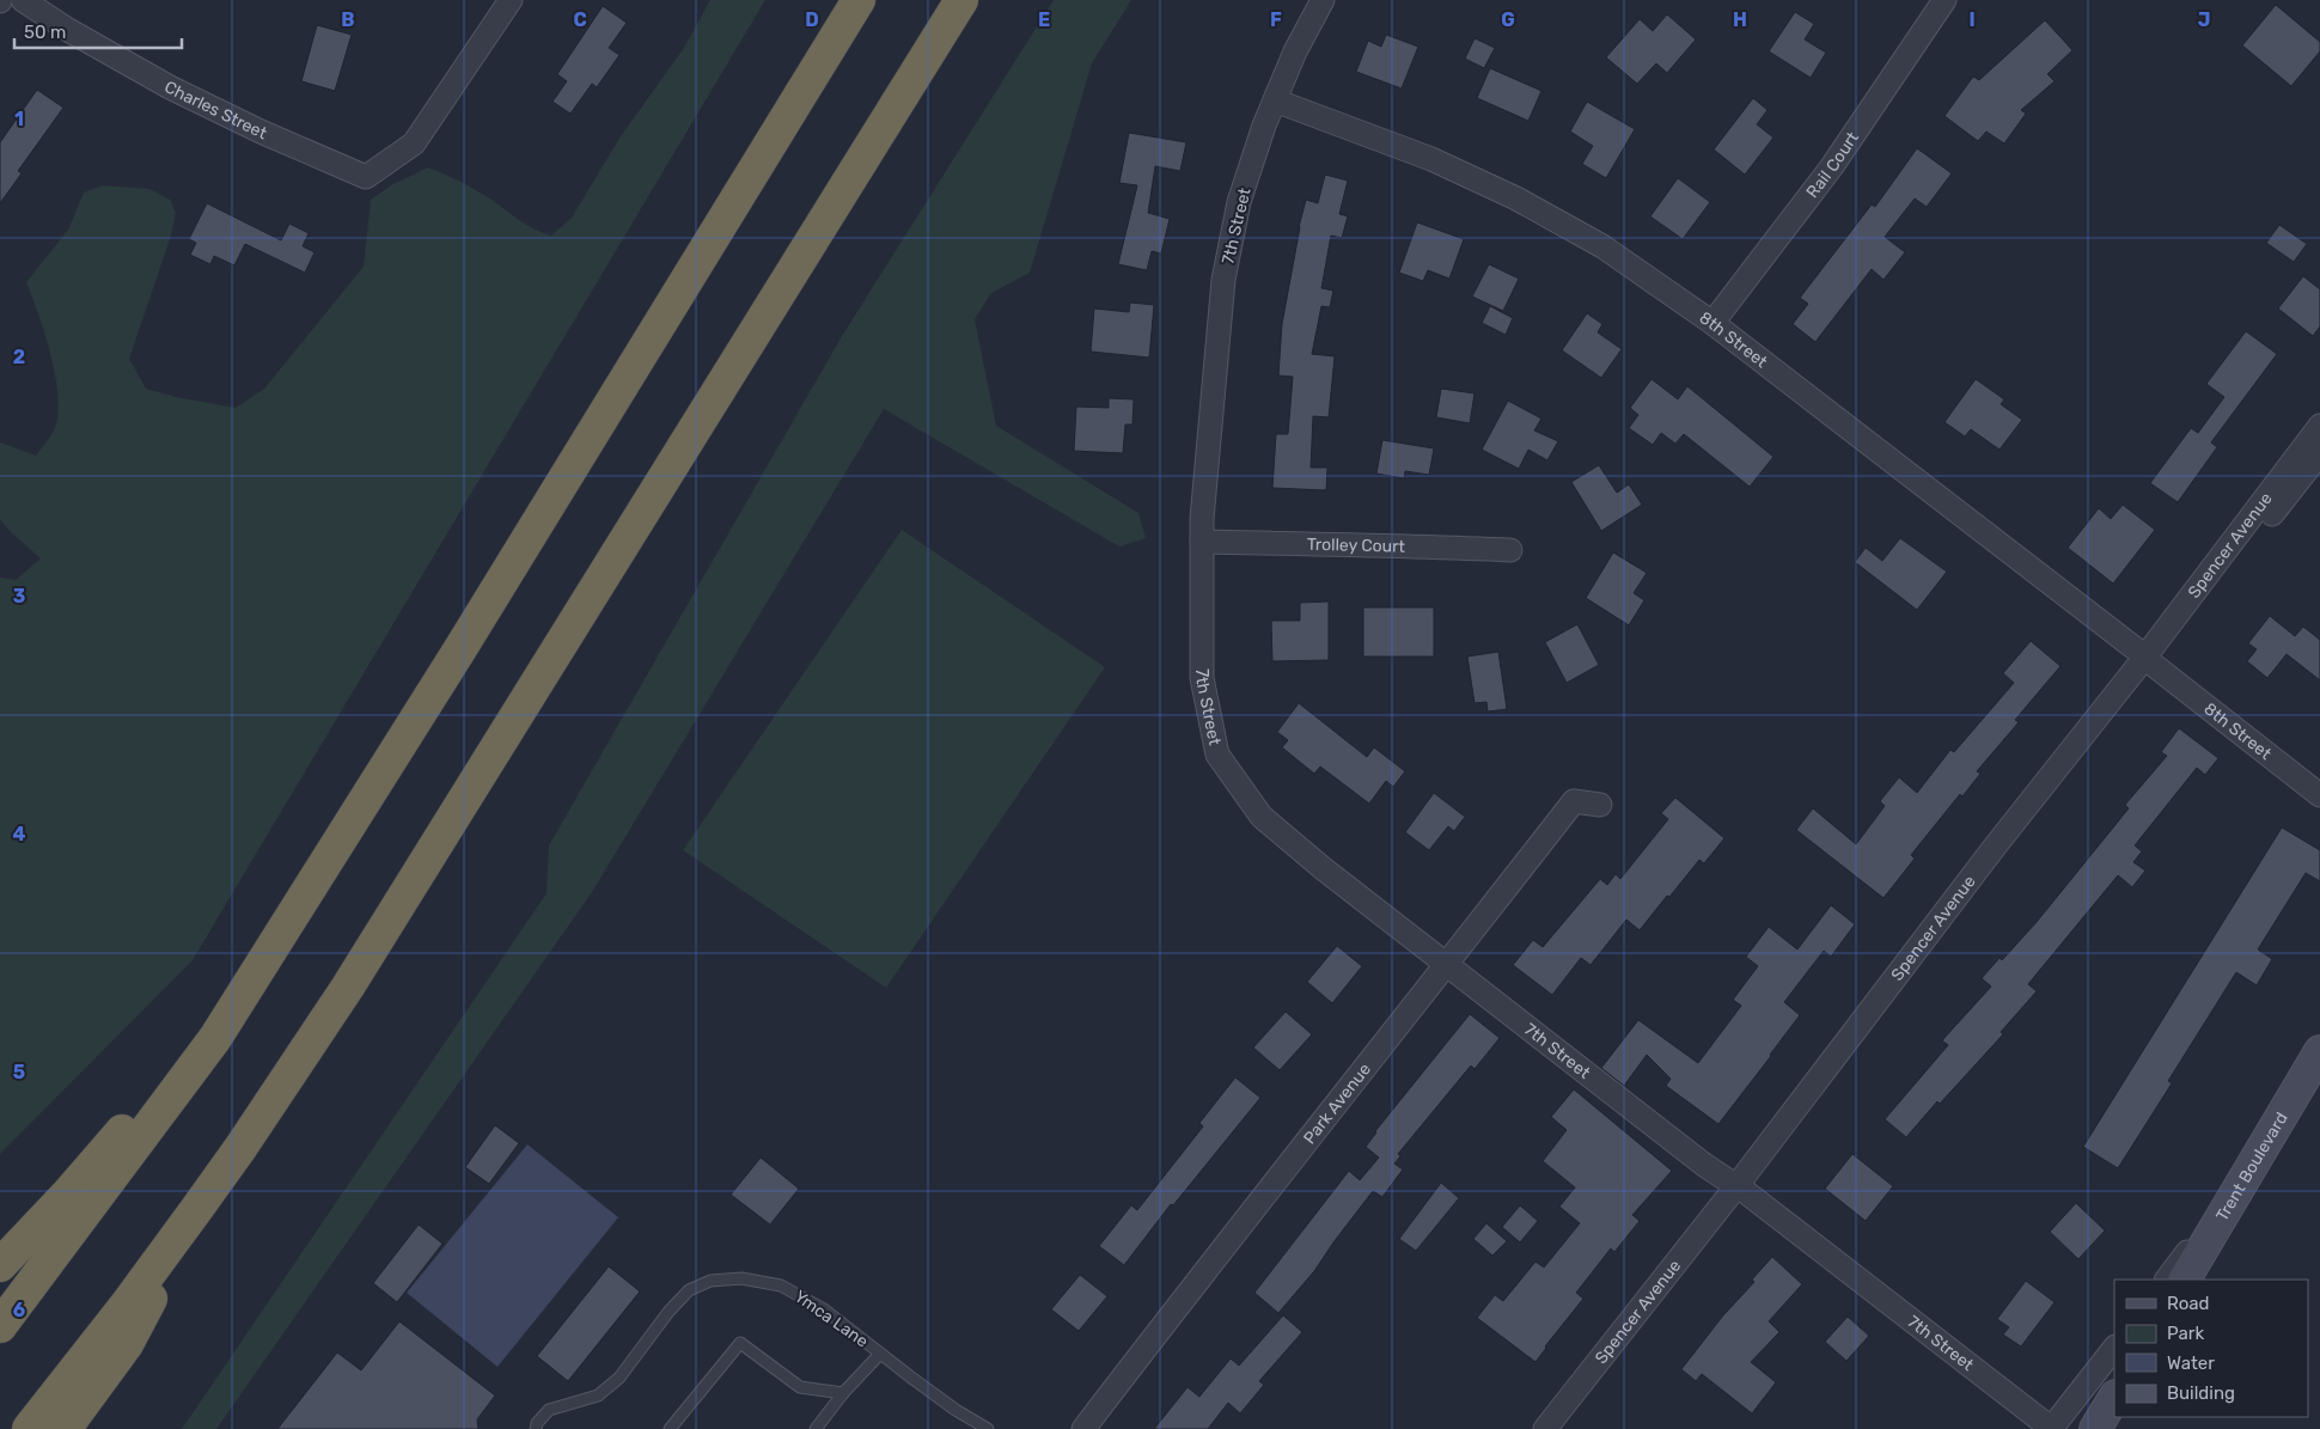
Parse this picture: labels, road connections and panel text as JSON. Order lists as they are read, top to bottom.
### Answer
{
  "streets": {
    "street": [
      "Charles Street",
      "Rail Court",
      "7th Street",
      "8th Street",
      "Trolley Court",
      "Spencer Avenue",
      "Park Avenue",
      "Trent Boulevard"
    ],
    "lane": ["Ymca Lane"]
  },
  "crossings": [
    ["Rail Court", "8th Street"],
    ["7th Street", "8th Street"],
    ["7th Street", "Trolley Court"],
    ["7th Street", "Spencer Avenue"],
    ["7th Street", "Park Avenue"],
    ["8th Street", "Spencer Avenue"]
  ],
  "legend": [
    "Road",
    "Park",
    "Water",
    "Building"
  ],
  "scale_bar": "50 m",
  "grid": {
    "columns": [
      "B",
      "C",
      "D",
      "E",
      "F",
      "G",
      "H",
      "I",
      "J"
    ],
    "rows": [
      "1",
      "2",
      "3",
      "4",
      "5",
      "6"
    ]
  }
}
